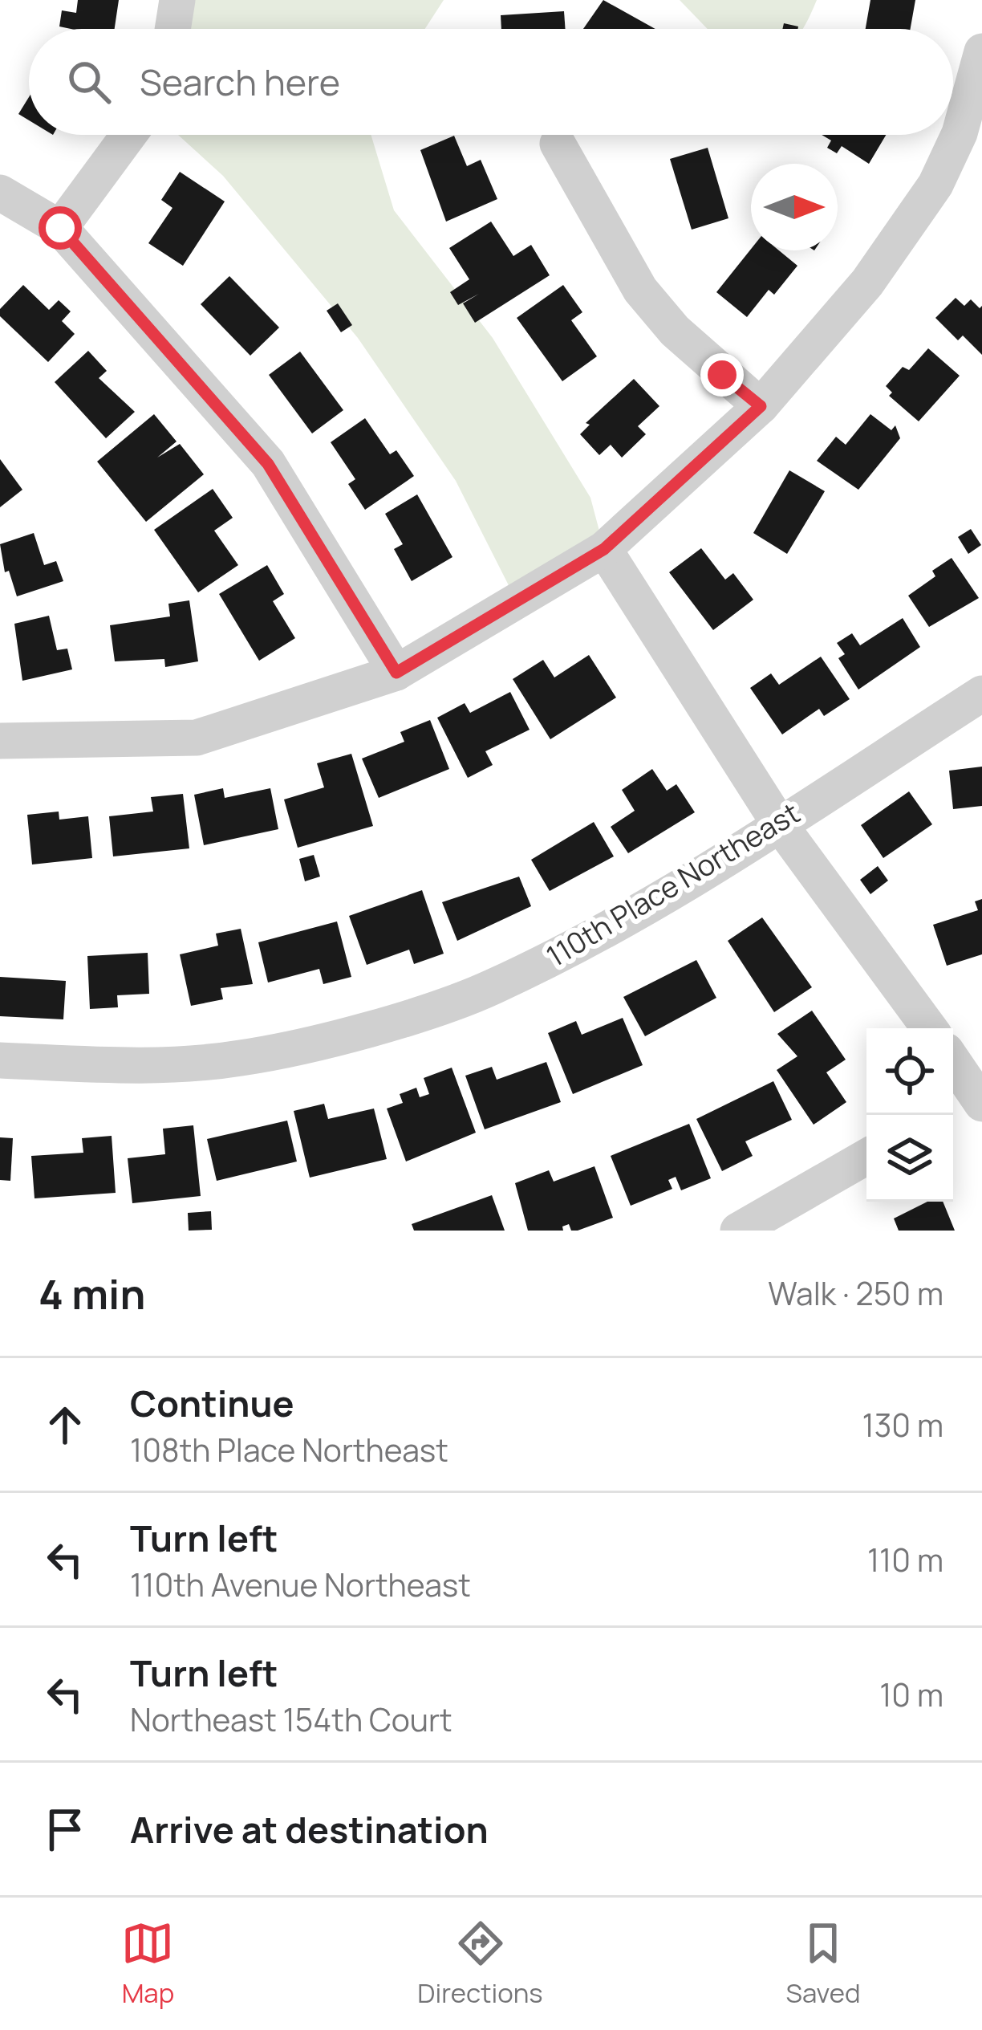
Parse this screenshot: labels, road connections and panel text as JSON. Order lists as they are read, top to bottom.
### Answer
{
  "streets": {
    "street": ["110th Place Northeast"]
  },
  "north": "right",
  "page": {
    "search": "Search here",
    "heading": ["4 min", "Walk · 250 m"],
    "list": [
      ["Continue", "108th Place Northeast", "130 m"],
      ["Turn left", "110th Avenue Northeast", "110 m"],
      ["Turn left", "Northeast 154th Court", "10 m"],
      "Arrive at destination"
    ],
    "nav": ["Map", "Directions", "Saved"]
  }
}
